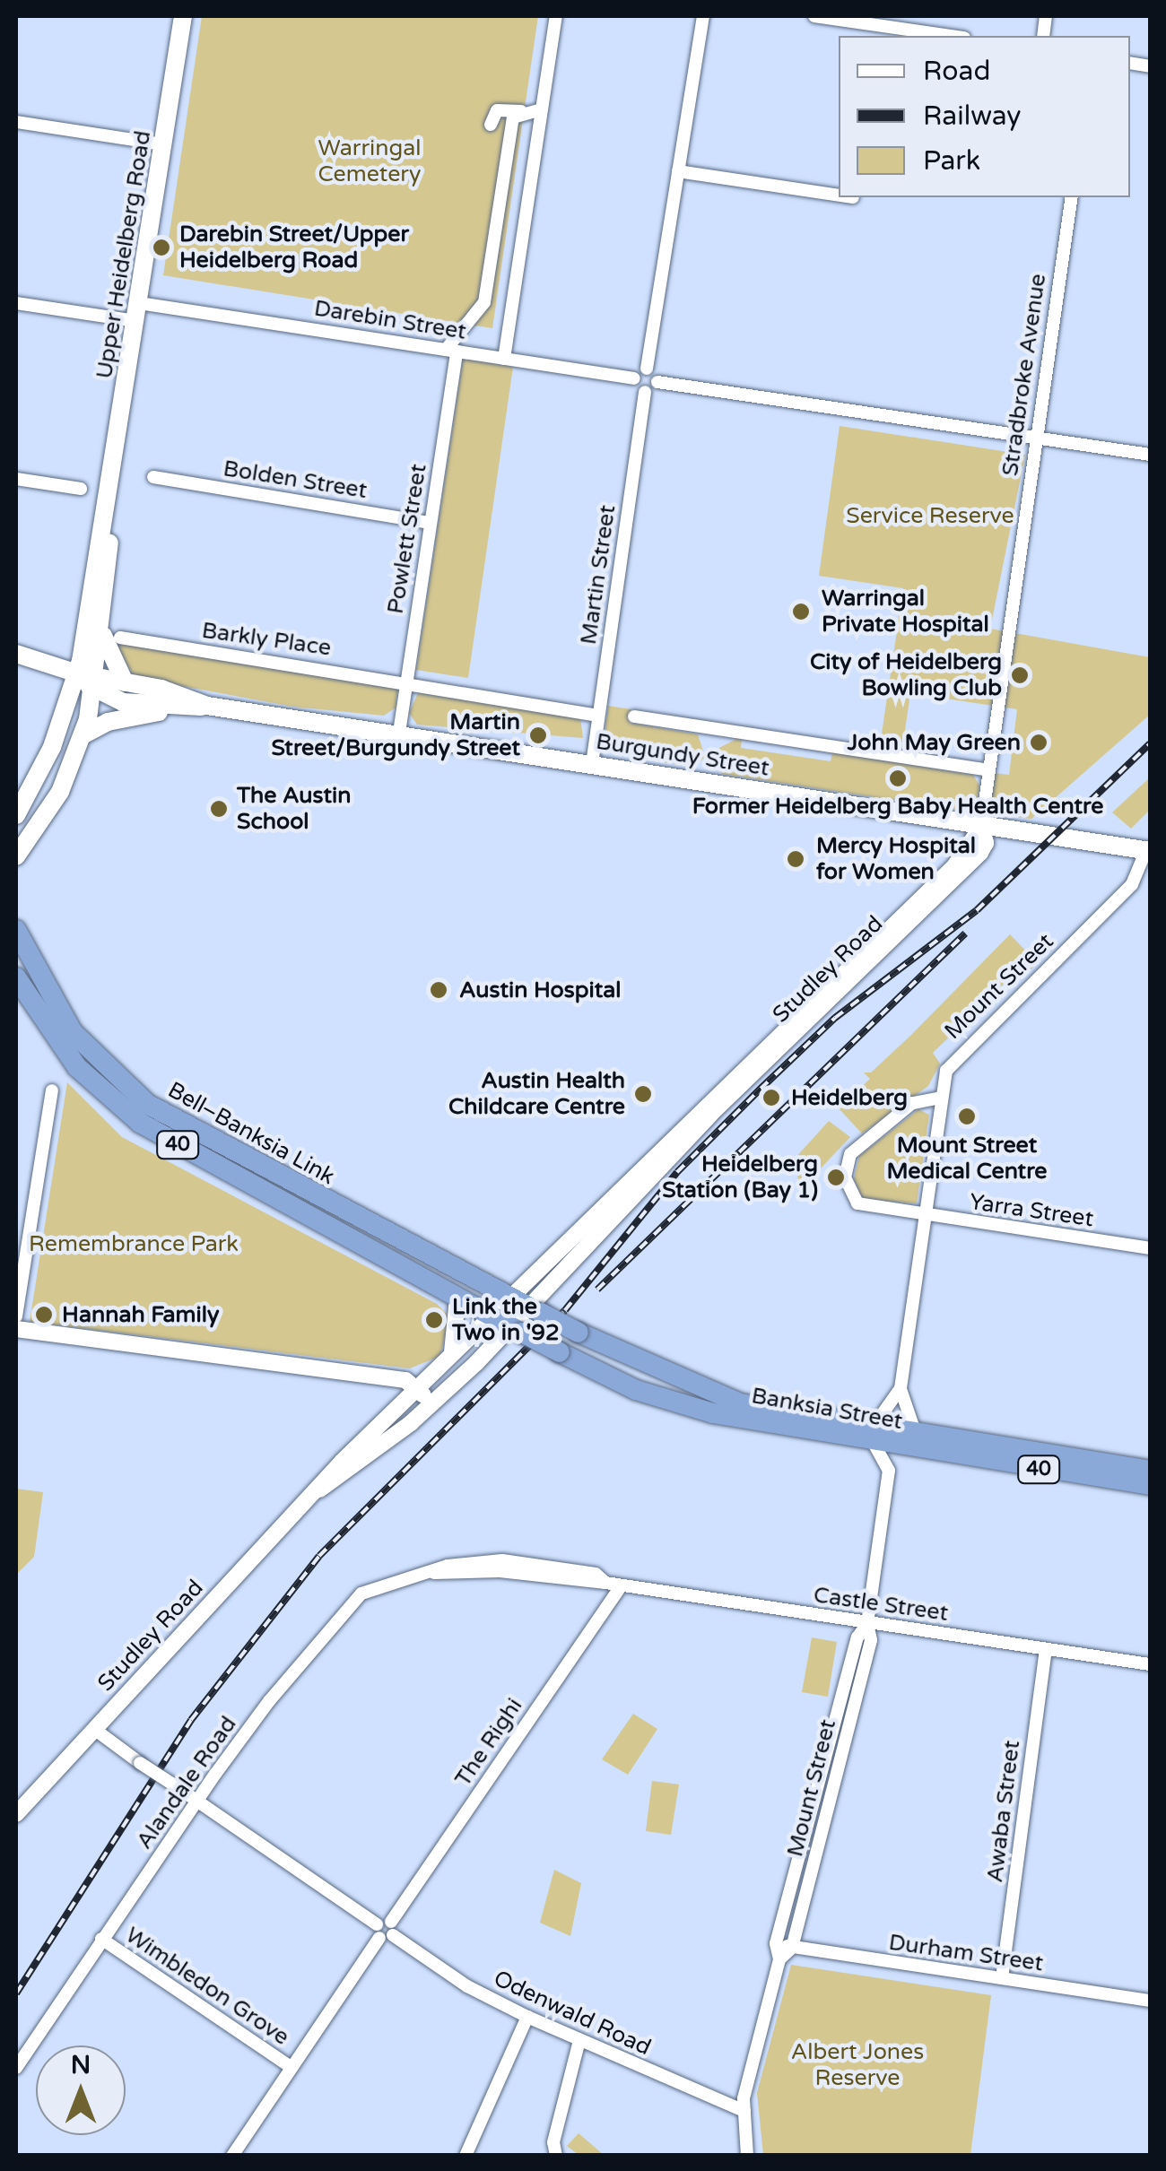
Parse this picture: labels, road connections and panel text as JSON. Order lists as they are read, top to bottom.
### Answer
{
  "streets": {
    "highway": ["Bell–Banksia Link", "40", "Banksia Street"],
    "main road": ["Upper Heidelberg Road", "Burgundy Street"],
    "street": [
      "Darebin Street",
      "Stradbroke Avenue",
      "Bolden Street",
      "Powlett Street",
      "Martin Street",
      "Barkly Place",
      "Studley Road",
      "Mount Street",
      "Yarra Street",
      "Castle Street",
      "The Righi",
      "Alandale Road",
      "Awaba Street",
      "Durham Street",
      "Wimbledon Grove",
      "Odenwald Road"
    ]
  },
  "crossings": [
    ["Upper Heidelberg Road", "Darebin Street"],
    ["Upper Heidelberg Road", "Burgundy Street"],
    ["Darebin Street", "Powlett Street"],
    ["Stradbroke Avenue", "Burgundy Street"],
    ["Stradbroke Avenue", "Studley Road"],
    ["Bolden Street", "Powlett Street"],
    ["Powlett Street", "Barkly Place"],
    ["Powlett Street", "Burgundy Street"],
    ["Martin Street", "Burgundy Street"],
    ["Barkly Place", "Burgundy Street"],
    ["Burgundy Street", "Studley Road"],
    ["Burgundy Street", "Mount Street"],
    ["Studley Road", "Bell–Banksia Link"],
    ["Studley Road", "Banksia Street"],
    ["Studley Road", "Odenwald Road"],
    ["Mount Street", "Yarra Street"],
    ["Mount Street", "Banksia Street"],
    ["Mount Street", "Castle Street"],
    ["Mount Street", "Durham Street"],
    ["Mount Street", "Odenwald Road"],
    ["Bell–Banksia Link", "Banksia Street"],
    ["Castle Street", "The Righi"],
    ["Castle Street", "Alandale Road"],
    ["Castle Street", "Awaba Street"],
    ["The Righi", "Wimbledon Grove"],
    ["The Righi", "Odenwald Road"],
    ["Alandale Road", "Wimbledon Grove"],
    ["Alandale Road", "Odenwald Road"],
    ["Awaba Street", "Durham Street"]
  ],
  "parks": [
    "Warringal Cemetery",
    "Service Reserve",
    "Remembrance Park",
    "Albert Jones Reserve"
  ],
  "places": [
    "Darebin Street/Upper Heidelberg Road",
    "Warringal Private Hospital",
    "City of Heidelberg Bowling Club",
    "Martin Street/Burgundy Street",
    "John May Green",
    "Former Heidelberg Baby Health Centre",
    "The Austin School",
    "Mercy Hospital for Women",
    "Austin Hospital",
    "Austin Health Childcare Centre",
    "Heidelberg",
    "Mount Street Medical Centre",
    "Heidelberg Station (Bay 1)",
    "Hannah Family",
    "Link the Two in '92"
  ],
  "legend": ["Road", "Railway", "Park"],
  "north": "top"
}
